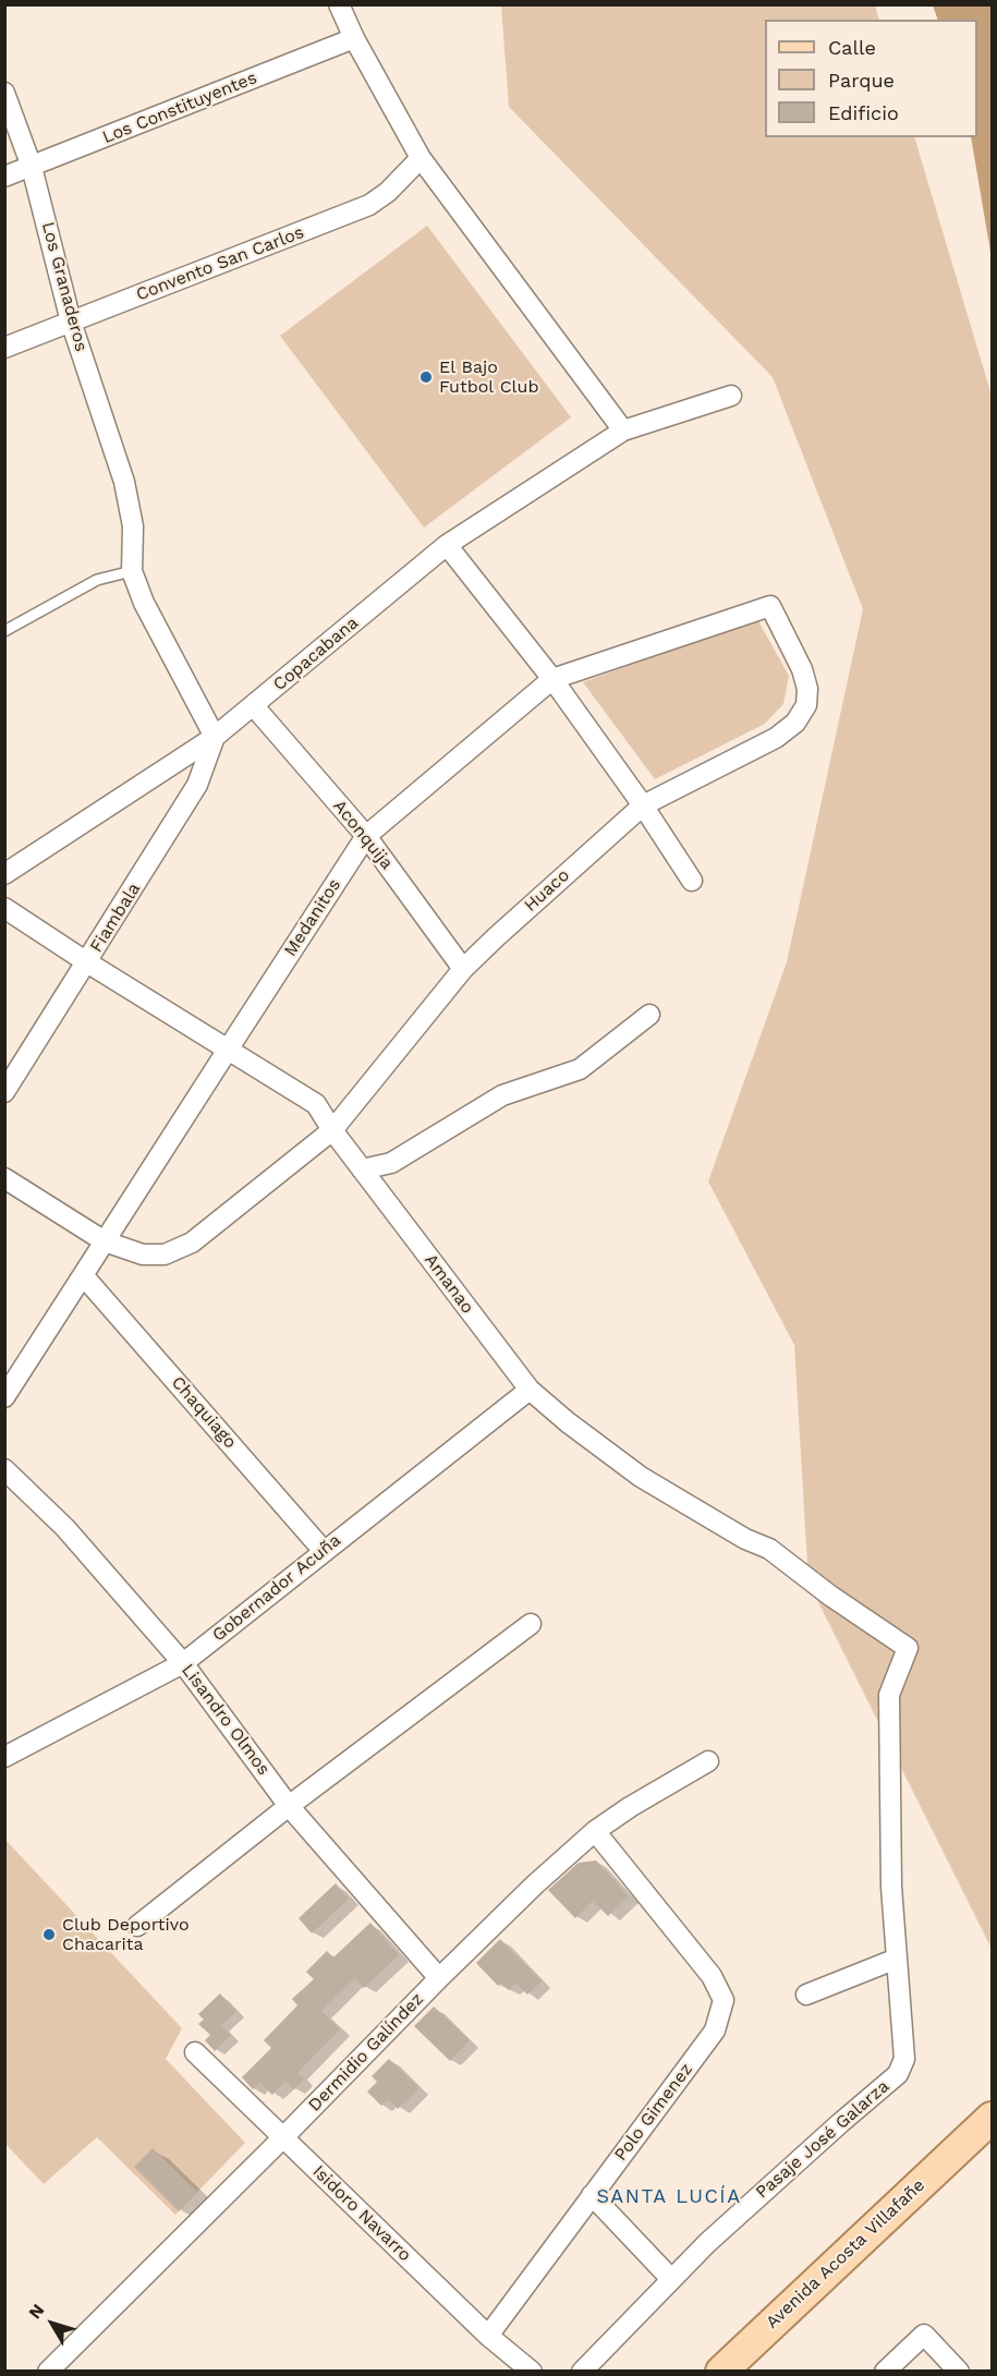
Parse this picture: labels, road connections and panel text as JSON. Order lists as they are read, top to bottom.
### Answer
{
  "streets": {
    "main road": ["Avenida Acosta Villafañe"],
    "street": [
      "Los Constituyentes",
      "Convento San Carlos",
      "Los Granaderos",
      "Copacabana",
      "Aconquija",
      "Huaco",
      "Fiambala",
      "Medanitos",
      "Amanao",
      "Chaquiago",
      "Gobernador Acuña",
      "Lisandro Olmos",
      "Dermidio Galíndez",
      "Polo Gimenez",
      "Pasaje José Galarza",
      "Isidoro Navarro"
    ]
  },
  "crossings": [
    ["Los Constituyentes", "Los Granaderos"],
    ["Convento San Carlos", "Los Granaderos"],
    ["Copacabana", "Aconquija"],
    ["Copacabana", "Fiambala"],
    ["Aconquija", "Huaco"],
    ["Aconquija", "Medanitos"],
    ["Huaco", "Medanitos"],
    ["Huaco", "Amanao"],
    ["Fiambala", "Amanao"],
    ["Medanitos", "Amanao"],
    ["Medanitos", "Chaquiago"],
    ["Amanao", "Gobernador Acuña"],
    ["Amanao", "Pasaje José Galarza"],
    ["Chaquiago", "Gobernador Acuña"],
    ["Gobernador Acuña", "Lisandro Olmos"],
    ["Lisandro Olmos", "Dermidio Galíndez"],
    ["Dermidio Galíndez", "Polo Gimenez"],
    ["Dermidio Galíndez", "Isidoro Navarro"],
    ["Polo Gimenez", "Isidoro Navarro"]
  ],
  "districts": ["SANTA LUCÍA"],
  "places": ["El Bajo Futbol Club", "Club Deportivo Chacarita"],
  "legend": ["Calle", "Parque", "Edificio"],
  "north": "top left"
}
